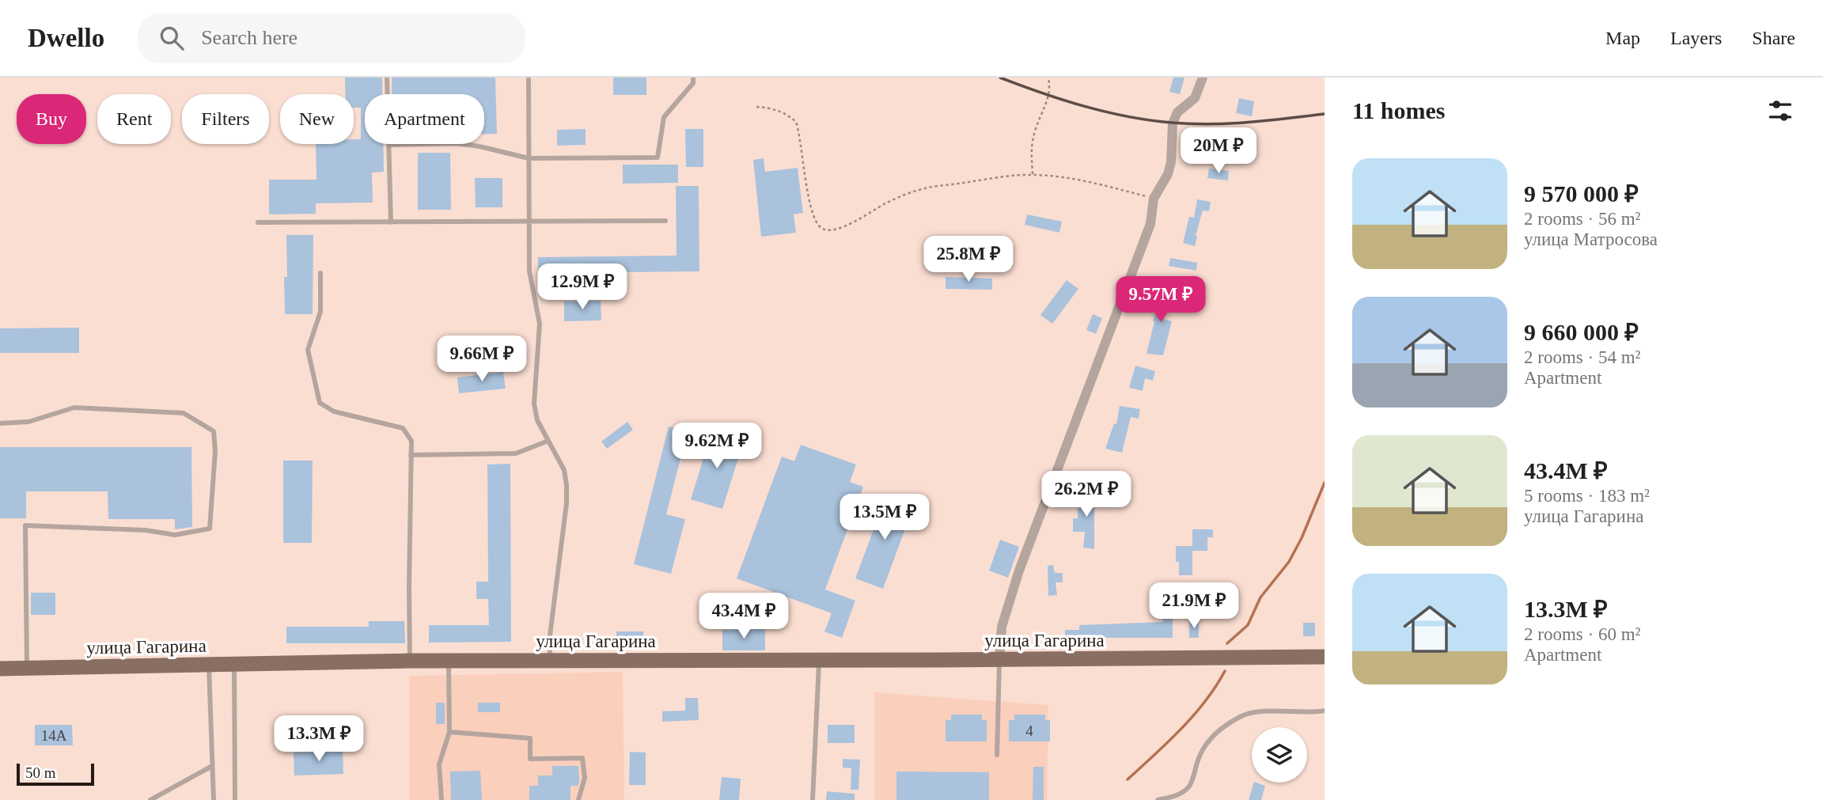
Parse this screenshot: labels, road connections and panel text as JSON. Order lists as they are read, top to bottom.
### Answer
{
  "streets": {
    "main road": ["улица Гагарина"]
  },
  "house_numbers": ["4", "14А"],
  "scale_bar": "50 m",
  "page": {
    "header": "Dwello",
    "search": "Search here",
    "nav": ["Map", "Layers", "Share"],
    "heading": "11 homes",
    "chip": [
      "Buy",
      "Rent",
      "Filters",
      "New",
      "Apartment"
    ],
    "price": [
      "20M ₽",
      "25.8M ₽",
      "12.9M ₽",
      "9.57M ₽",
      "9.66M ₽",
      "9.62M ₽",
      "26.2M ₽",
      "13.5M ₽",
      "21.9M ₽",
      "43.4M ₽",
      "13.3M ₽"
    ],
    "list": [
      {
        "name": "9 570 000 ₽",
        "note": "2 rooms · 56 m² · улица Матросова"
      },
      {
        "name": "9 660 000 ₽",
        "note": "2 rooms · 54 m² · Apartment"
      },
      {
        "name": "43.4M ₽",
        "note": "5 rooms · 183 m² · улица Гагарина"
      },
      {
        "name": "13.3M ₽",
        "note": "2 rooms · 60 m² · Apartment"
      }
    ],
    "scale": "50 m"
  }
}
